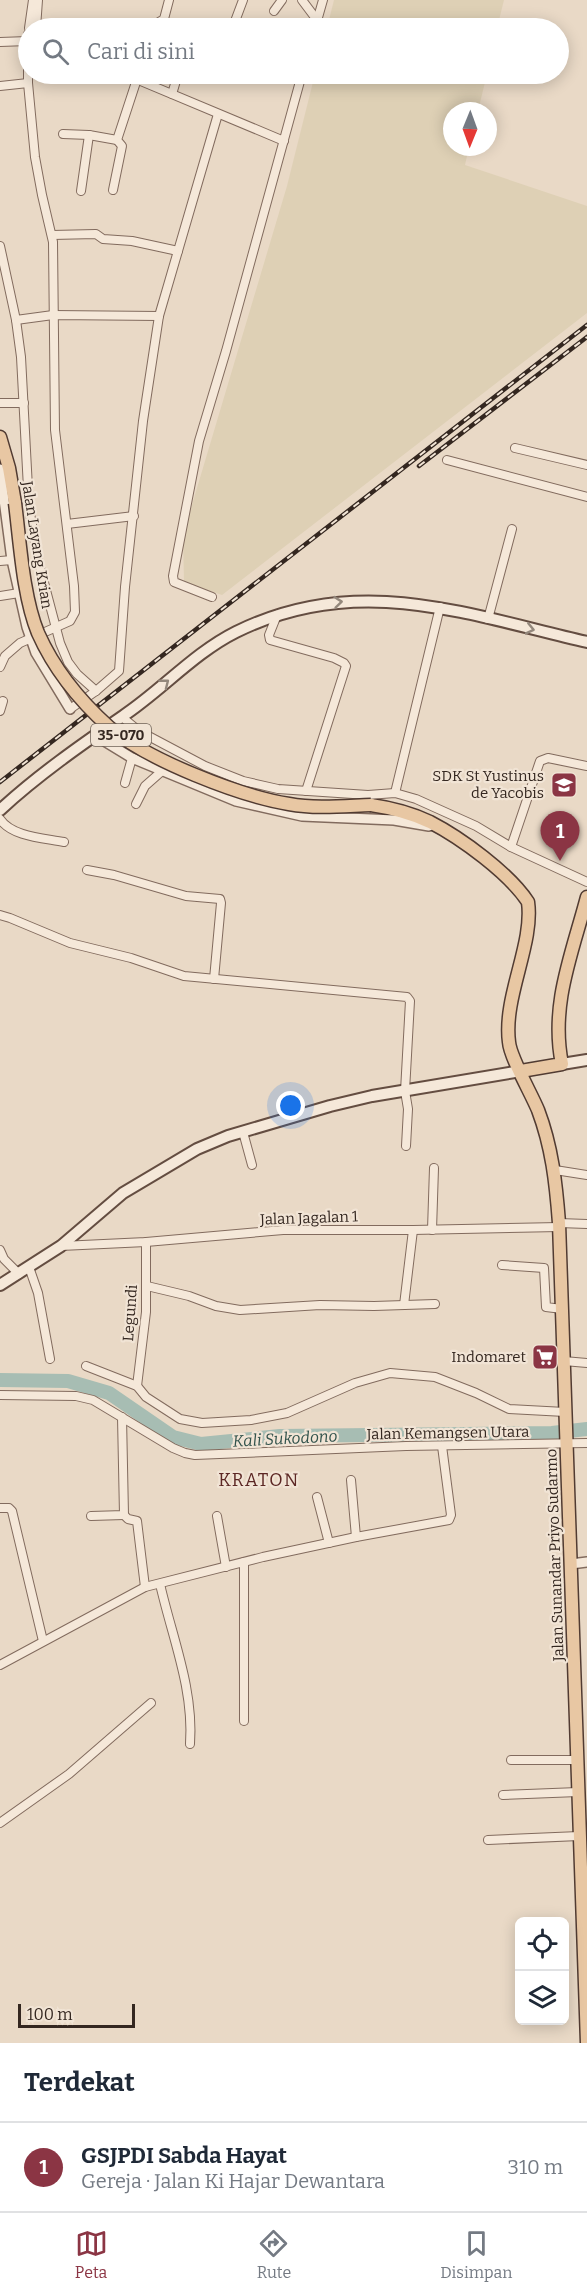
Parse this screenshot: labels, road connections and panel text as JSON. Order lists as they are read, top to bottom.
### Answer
{
  "streets": {
    "main road": ["Jalan Layang Krian", "35-070", "Jalan Sunandar Priyo Sudarmo"],
    "street": ["Jalan Jagalan 1", "Legundi", "Jalan Kemangsen Utara"]
  },
  "crossings": [
    ["Jalan Layang Krian", "35-070"],
    ["35-070", "Jalan Sunandar Priyo Sudarmo"],
    ["Jalan Jagalan 1", "Legundi"],
    ["Jalan Jagalan 1", "Jalan Sunandar Priyo Sudarmo"],
    ["Jalan Kemangsen Utara", "Jalan Sunandar Priyo Sudarmo"]
  ],
  "districts": ["KRATON"],
  "water": ["Kali Sukodono"],
  "places": {
    "school or university": ["SDK St Yustinus de Yacobis"],
    "supermarket": ["Indomaret"]
  },
  "scale_bar": "100 m",
  "north": "bottom",
  "page": {
    "search": "Cari di sini",
    "pins": "1",
    "scale": "100 m",
    "heading": "Terdekat",
    "list": [
      {
        "mark": "1",
        "name": "GSJPDI Sabda Hayat",
        "note": "Gereja · Jalan Ki Hajar Dewantara",
        "value": "310 m"
      }
    ],
    "nav": ["Peta", "Rute", "Disimpan"]
  }
}
